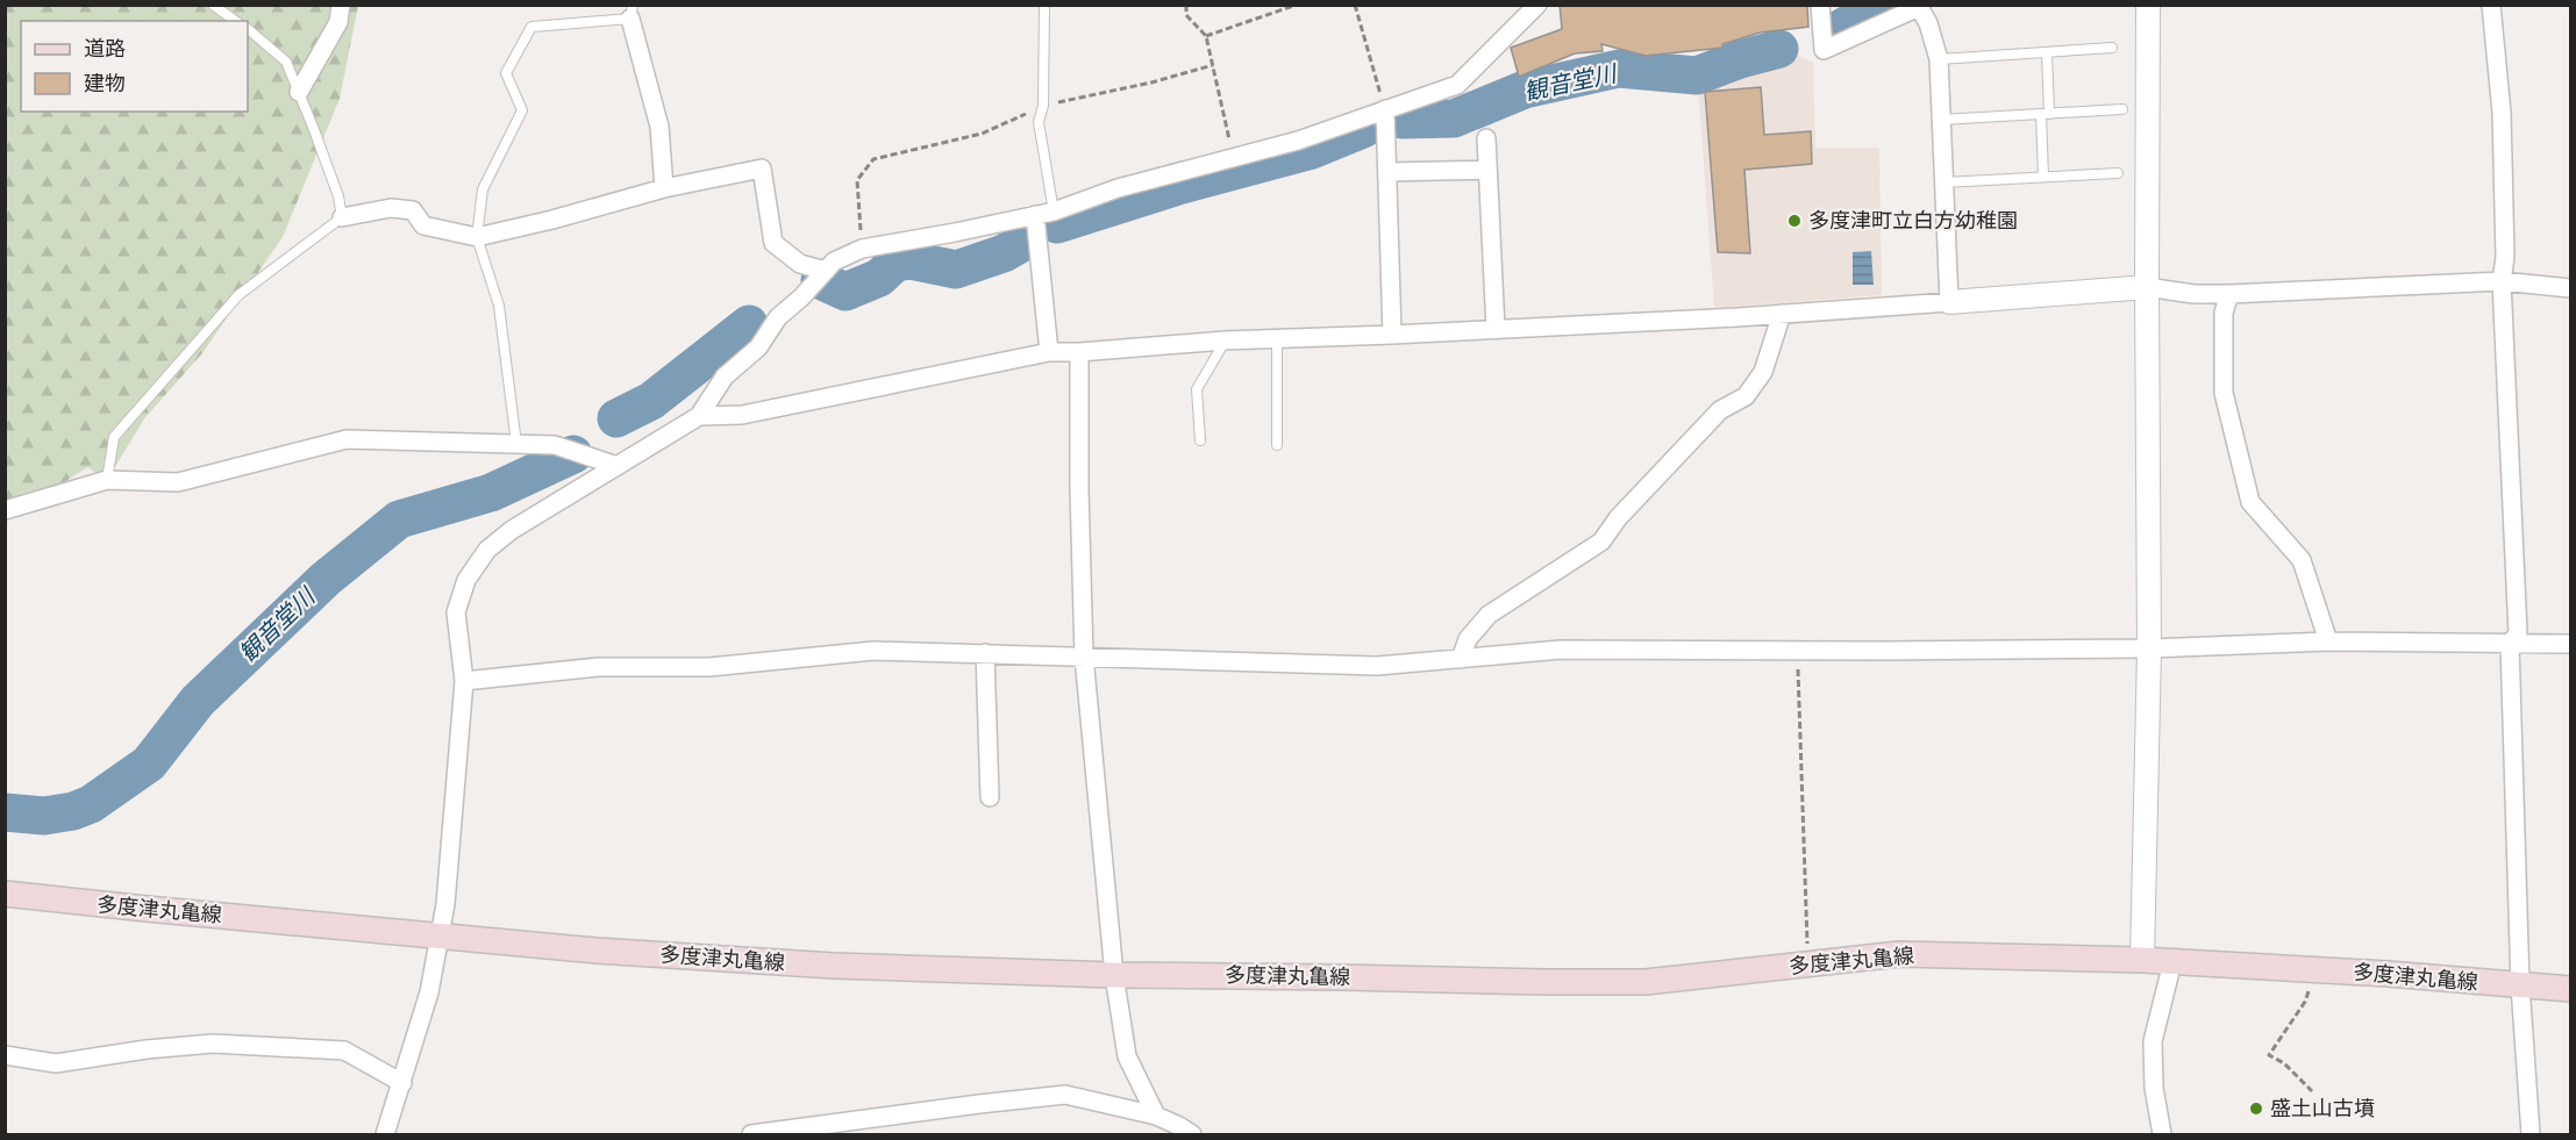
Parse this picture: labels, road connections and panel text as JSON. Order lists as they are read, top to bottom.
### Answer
{
  "streets": {
    "main road": ["多度津丸亀線"]
  },
  "water": ["観音堂川"],
  "places": ["多度津町立白方幼稚園", "盛土山古墳"],
  "legend": ["道路", "建物"]
}
